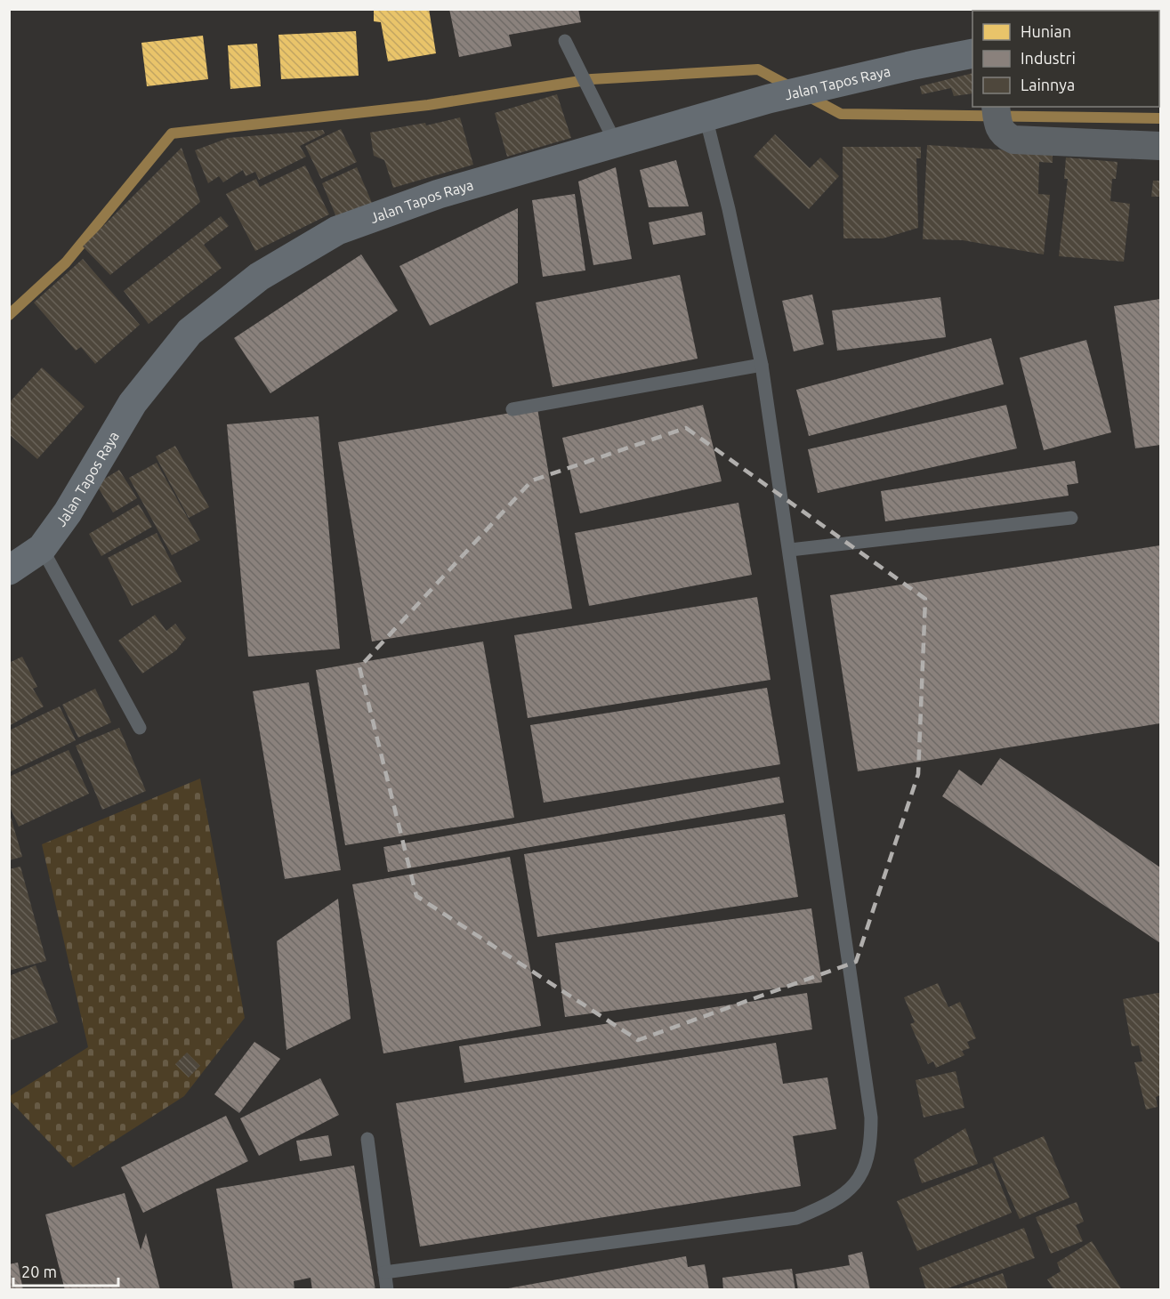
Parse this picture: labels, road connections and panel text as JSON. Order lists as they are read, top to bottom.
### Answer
{
  "streets": {
    "main road": ["Jalan Tapos Raya"]
  },
  "legend": ["Hunian", "Industri", "Lainnya"],
  "scale_bar": "20 m"
}
